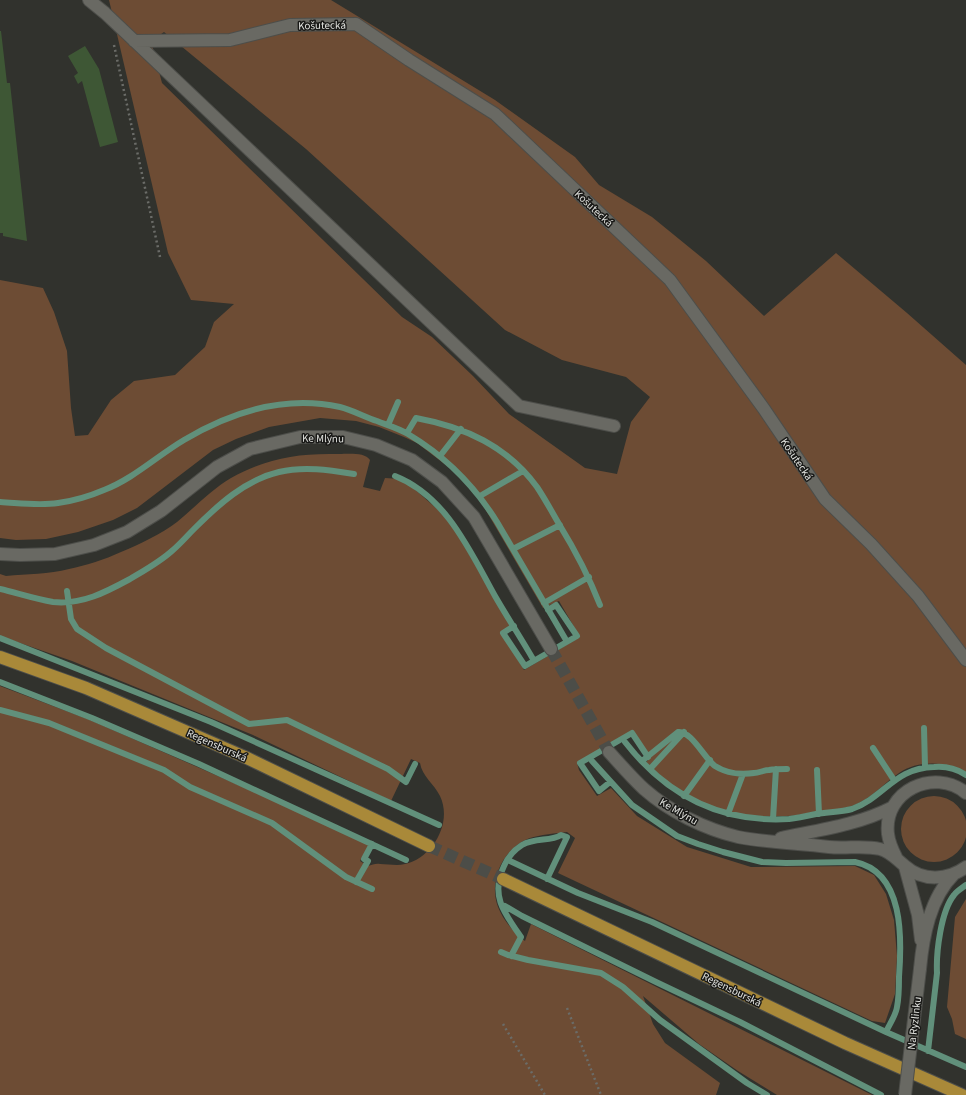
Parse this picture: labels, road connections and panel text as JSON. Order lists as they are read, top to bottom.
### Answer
{
  "streets": {
    "main road": ["Regensburská"],
    "street": ["Košutecká", "Ke Mlýnu", "Na Ryzlinku"]
  },
  "crossings": [
    ["Ke Mlýnu", "Na Ryzlinku"]
  ]
}
